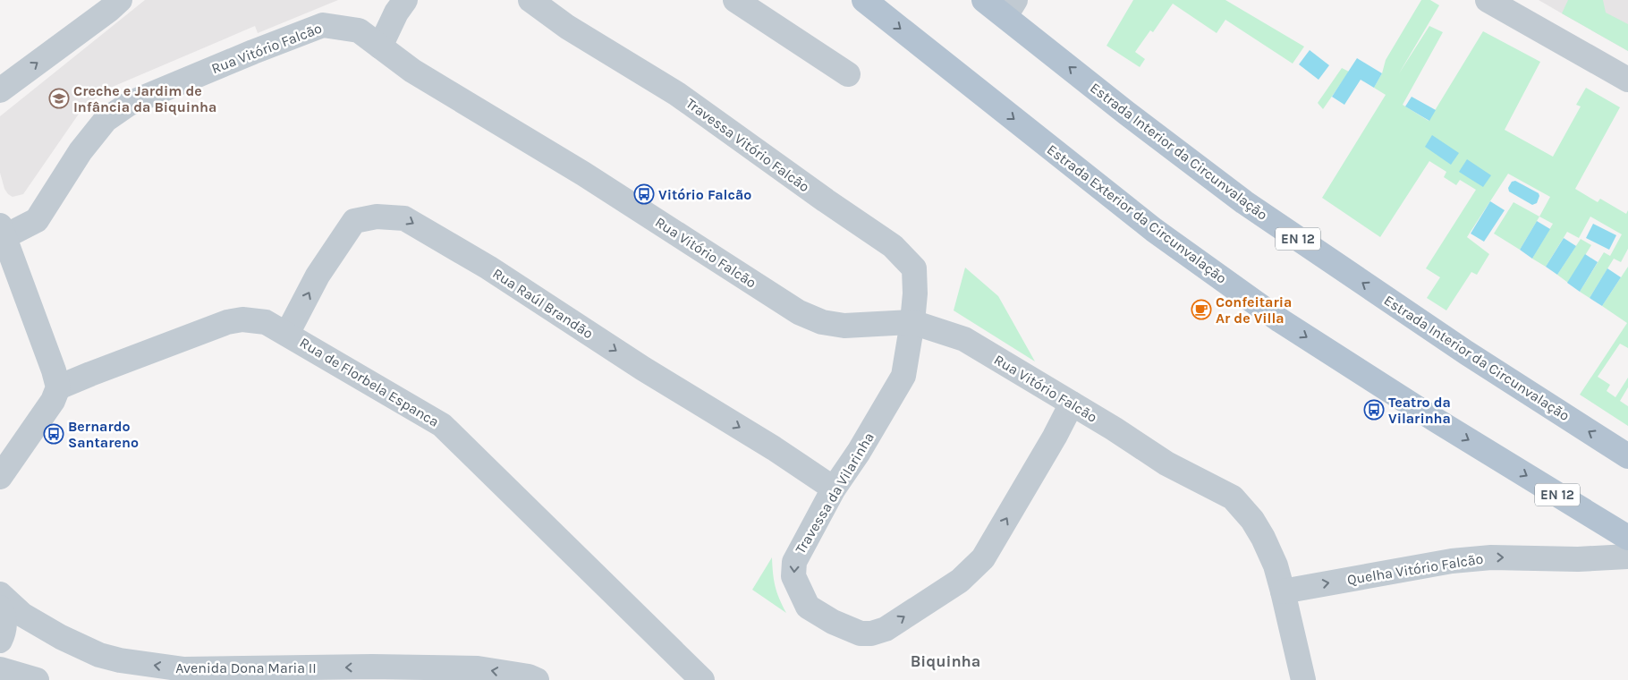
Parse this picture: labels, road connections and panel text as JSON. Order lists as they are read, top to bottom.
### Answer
{
  "streets": {
    "main road": ["Estrada Interior da Circunvalação", "Estrada Exterior da Circunvalação", "EN 12"],
    "street": [
      "Rua Vitório Falcão",
      "Travessa Vitório Falcão",
      "Rua Raúl Brandão",
      "Rua de Florbela Espanca",
      "Travessa da Vilarinha",
      "Quelha Vitório Falcão",
      "Avenida Dona Maria II"
    ]
  },
  "crossings": [
    ["Rua Vitório Falcão", "Travessa Vitório Falcão"],
    ["Rua Vitório Falcão", "Travessa da Vilarinha"],
    ["Rua Vitório Falcão", "Quelha Vitório Falcão"],
    ["Travessa Vitório Falcão", "Travessa da Vilarinha"],
    ["Rua Raúl Brandão", "Rua de Florbela Espanca"],
    ["Rua Raúl Brandão", "Travessa da Vilarinha"]
  ],
  "one_way": [
    "Estrada Interior da Circunvalação",
    "Estrada Exterior da Circunvalação",
    "Rua Raúl Brandão",
    "Quelha Vitório Falcão",
    "Avenida Dona Maria II"
  ],
  "districts": ["Biquinha"],
  "places": {
    "school or university": ["Creche e Jardim de Infância da Biquinha"],
    "bus stop": ["Vitório Falcão", "Teatro da Vilarinha", "Bernardo Santareno"],
    "cafe": ["Confeitaria Ar de Villa"]
  }
}
